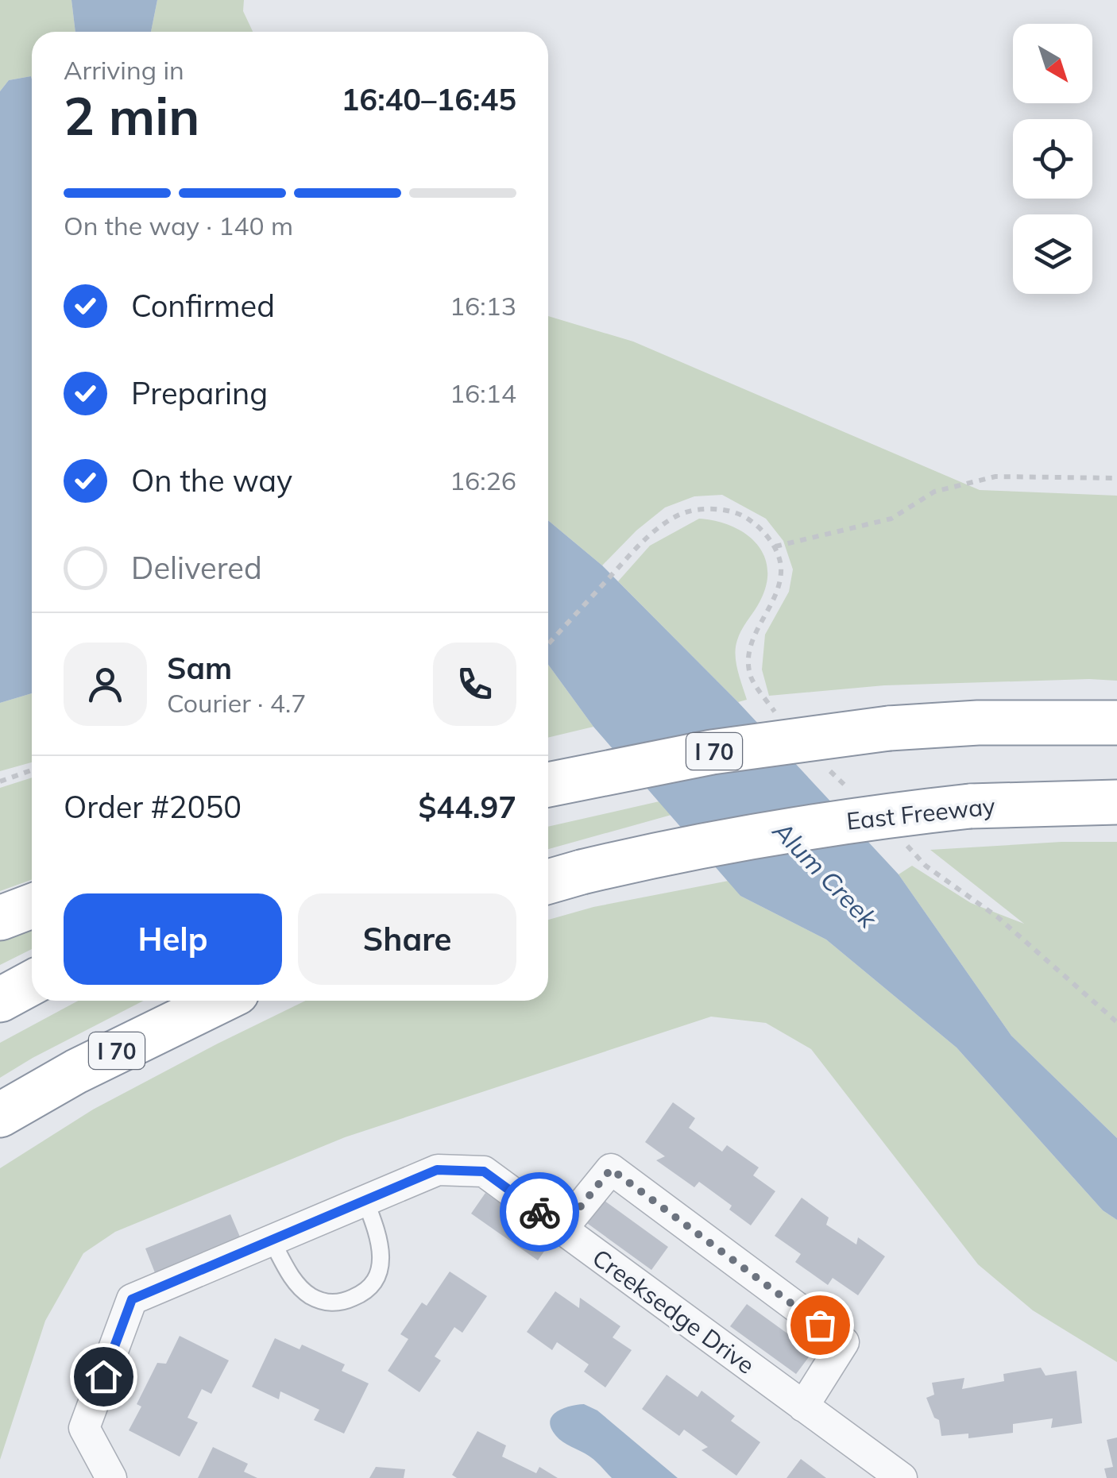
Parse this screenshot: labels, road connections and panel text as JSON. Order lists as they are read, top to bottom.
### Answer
{
  "streets": {
    "highway": ["I 70", "East Freeway"],
    "street": ["Creeksedge Drive"]
  },
  "water": ["Alum Creek"],
  "north": "bottom right",
  "page": {
    "heading": ["2 min", "Arriving in", "16:40–16:45"],
    "panel": [
      "Sam",
      "Courier · 4.7",
      "Order #2050",
      "$44.97"
    ],
    "bar": "On the way · 140 m",
    "list": [
      ["Confirmed", "16:13"],
      ["Preparing", "16:14"],
      ["On the way", "16:26"],
      "Delivered"
    ],
    "buttons": ["Help", "Share"]
  }
}
